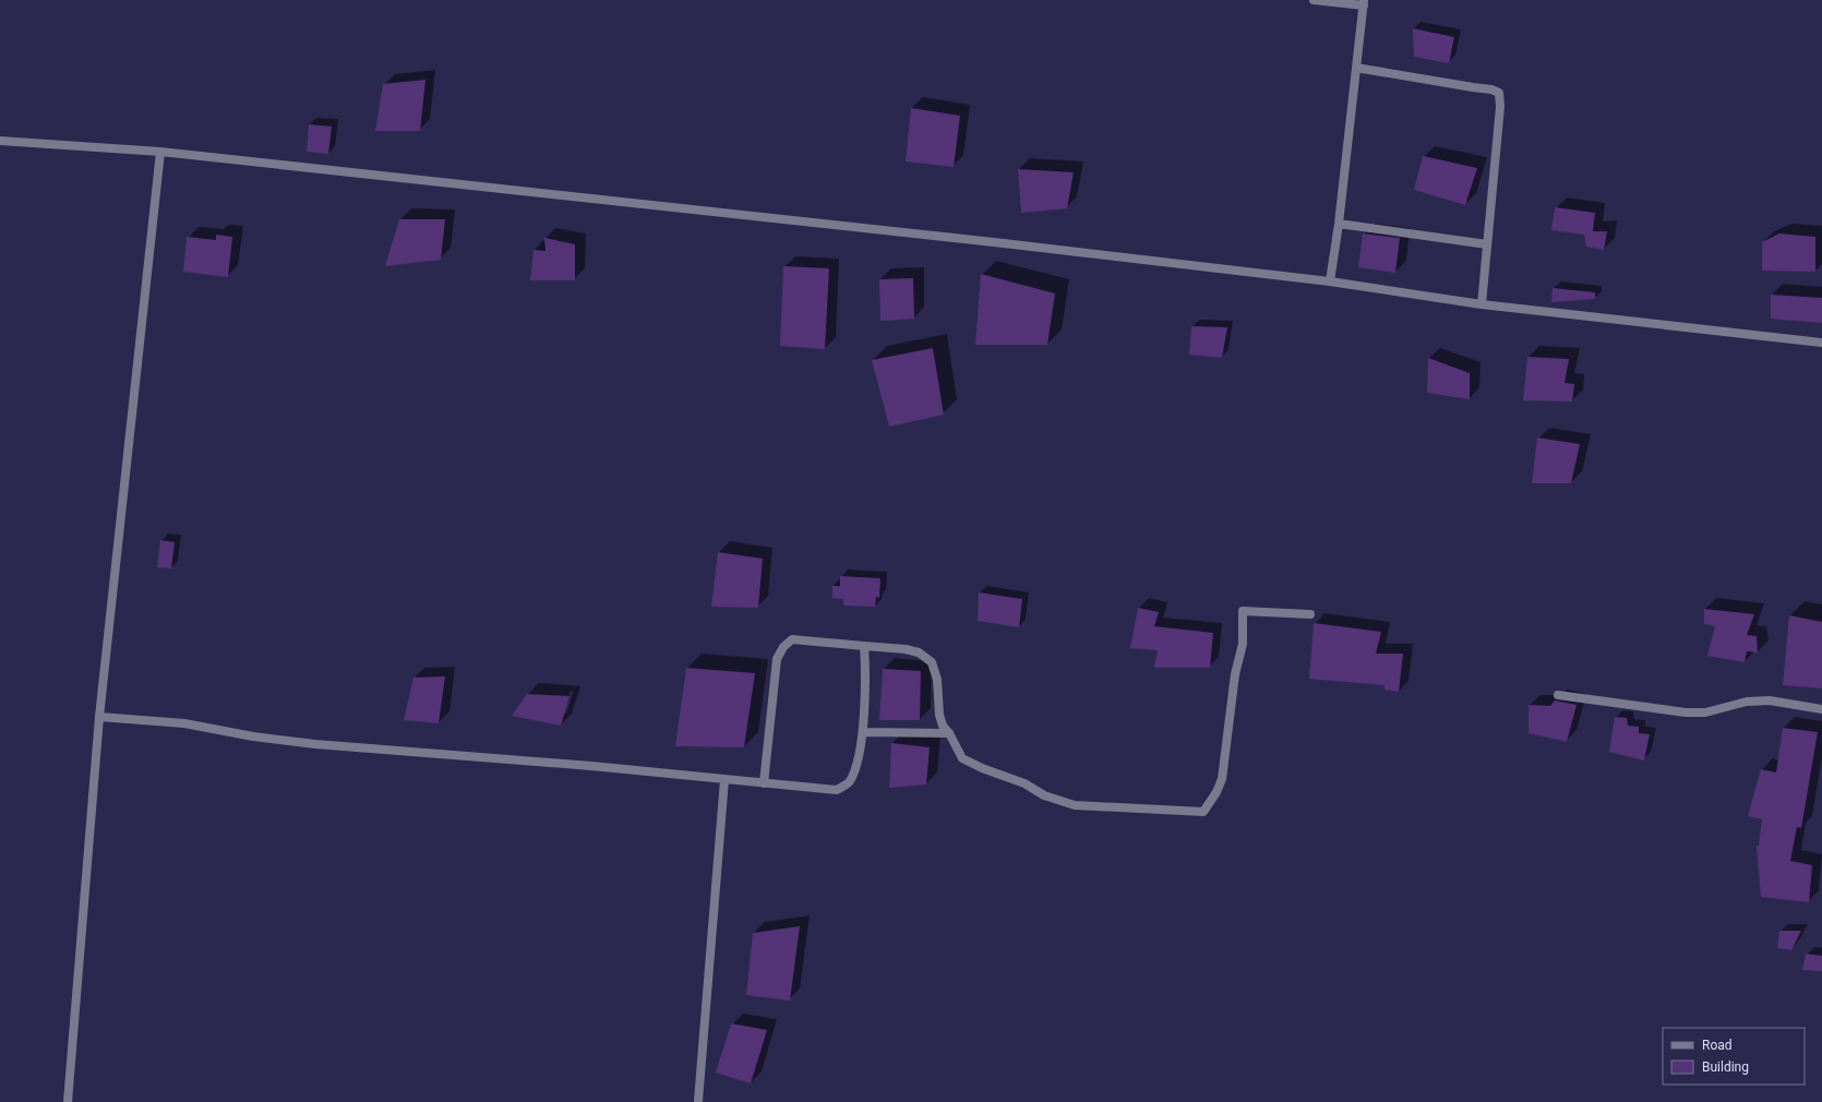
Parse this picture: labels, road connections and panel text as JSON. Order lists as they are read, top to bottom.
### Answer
{
  "legend": ["Road", "Building"]
}
